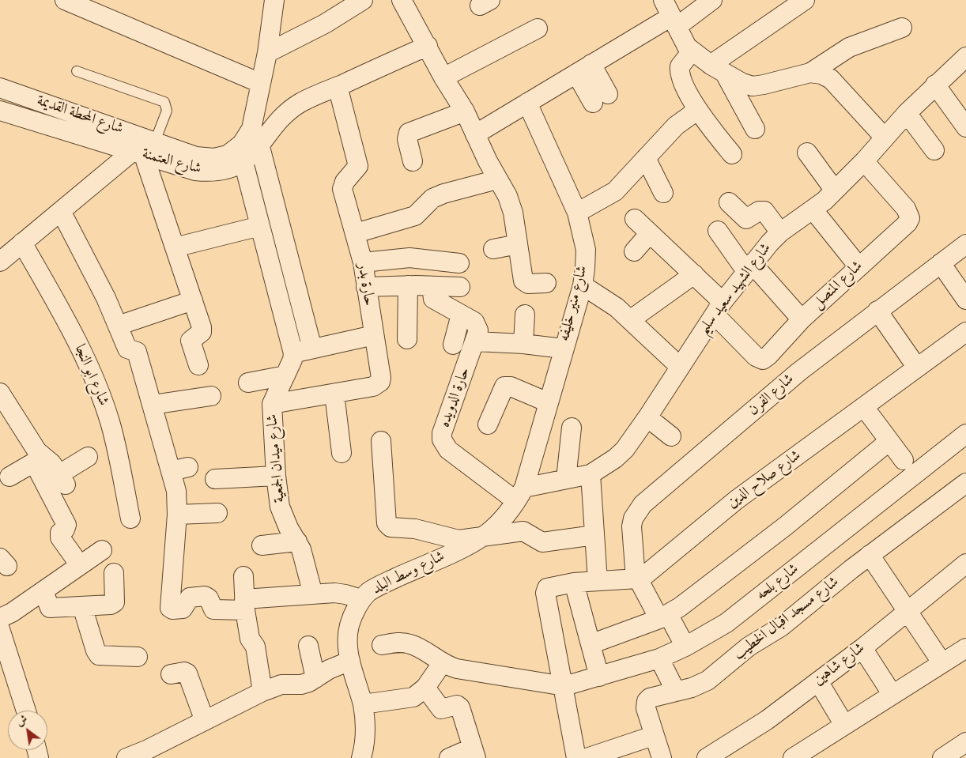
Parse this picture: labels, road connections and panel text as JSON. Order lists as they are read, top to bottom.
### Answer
{
  "streets": {
    "street": [
      "شارع المحطة القديمة",
      "شارع العتمنة",
      "حارة بدر",
      "شارع المنصل",
      "شارع الشهيد سعيد سليم",
      "شارع منير خليفه",
      "شارع ابو النجا",
      "شارع الفرن",
      "حارة الدويده",
      "شارع ميدان الجمعية",
      "شارع صلاح الدين",
      "شارع وسط البلد",
      "شارع بلحه",
      "شارع مسجد اقبال الخطيب",
      "شارع شاهين"
    ]
  },
  "crossings": [
    ["شارع المحطة القديمة", "شارع العتمنة"],
    ["حارة بدر", "شارع ميدان الجمعية"],
    ["شارع المنصل", "شارع الشهيد سعيد سليم"],
    ["شارع الشهيد سعيد سليم", "شارع منير خليفه"],
    ["شارع الشهيد سعيد سليم", "حارة الدويده"],
    ["شارع الشهيد سعيد سليم", "شارع وسط البلد"],
    ["شارع منير خليفه", "حارة الدويده"],
    ["شارع منير خليفه", "شارع وسط البلد"],
    ["شارع الفرن", "شارع صلاح الدين"],
    ["حارة الدويده", "شارع وسط البلد"]
  ],
  "north": "top left"
}
